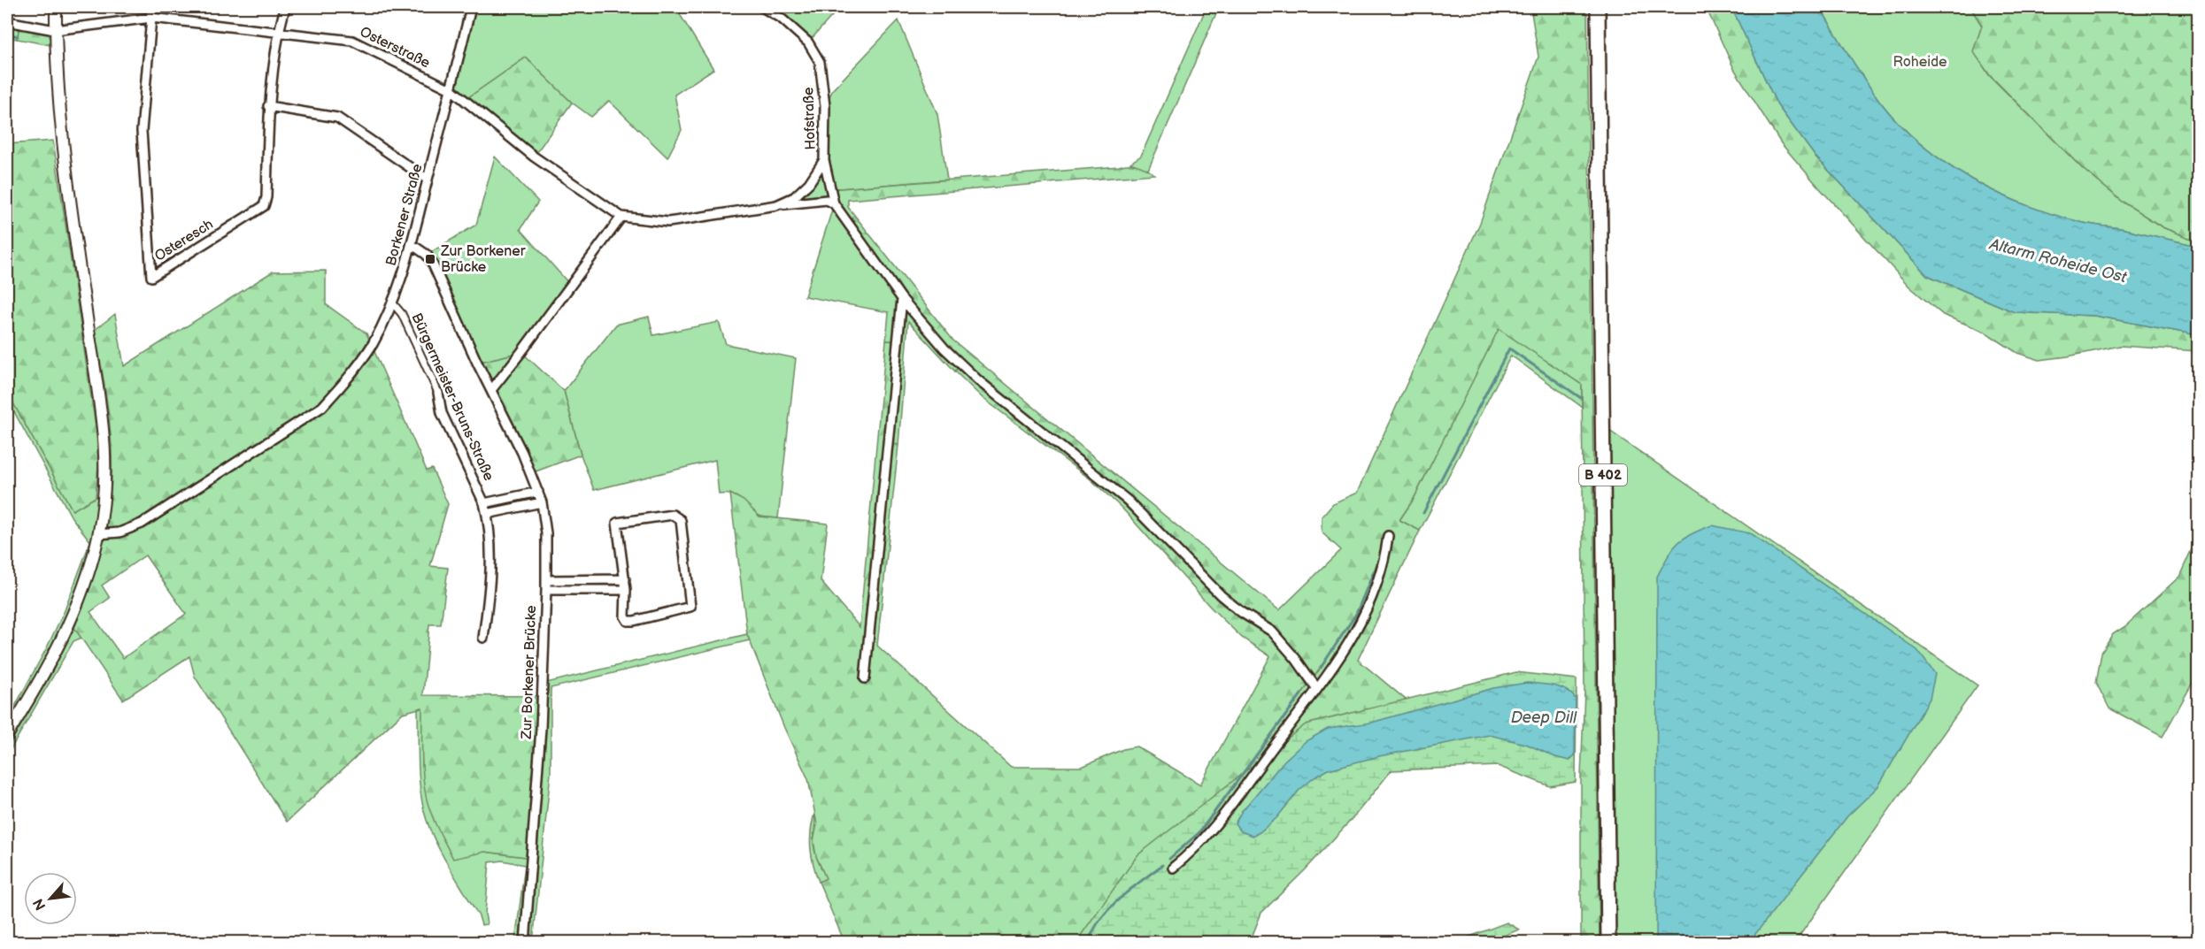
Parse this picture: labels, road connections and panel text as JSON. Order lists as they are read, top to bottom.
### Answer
{
  "streets": {
    "main road": ["B 402"],
    "street": [
      "Osterstraße",
      "Hofstraße",
      "Borkener Straße",
      "Osteresch",
      "Bürgermeister-Bruns-Straße",
      "Zur Borkener Brücke"
    ]
  },
  "crossings": [
    ["Osterstraße", "Hofstraße"],
    ["Osterstraße", "Borkener Straße"],
    ["Osterstraße", "Osteresch"],
    ["Hofstraße", "Borkener Straße"],
    ["Borkener Straße", "Bürgermeister-Bruns-Straße"],
    ["Borkener Straße", "Zur Borkener Brücke"],
    ["Bürgermeister-Bruns-Straße", "Zur Borkener Brücke"]
  ],
  "water": ["Altarm Roheide Ost", "Deep Dill"],
  "parks": ["Roheide"],
  "places": {
    "transit": ["Zur Borkener Brücke"]
  },
  "north": "bottom left"
}
